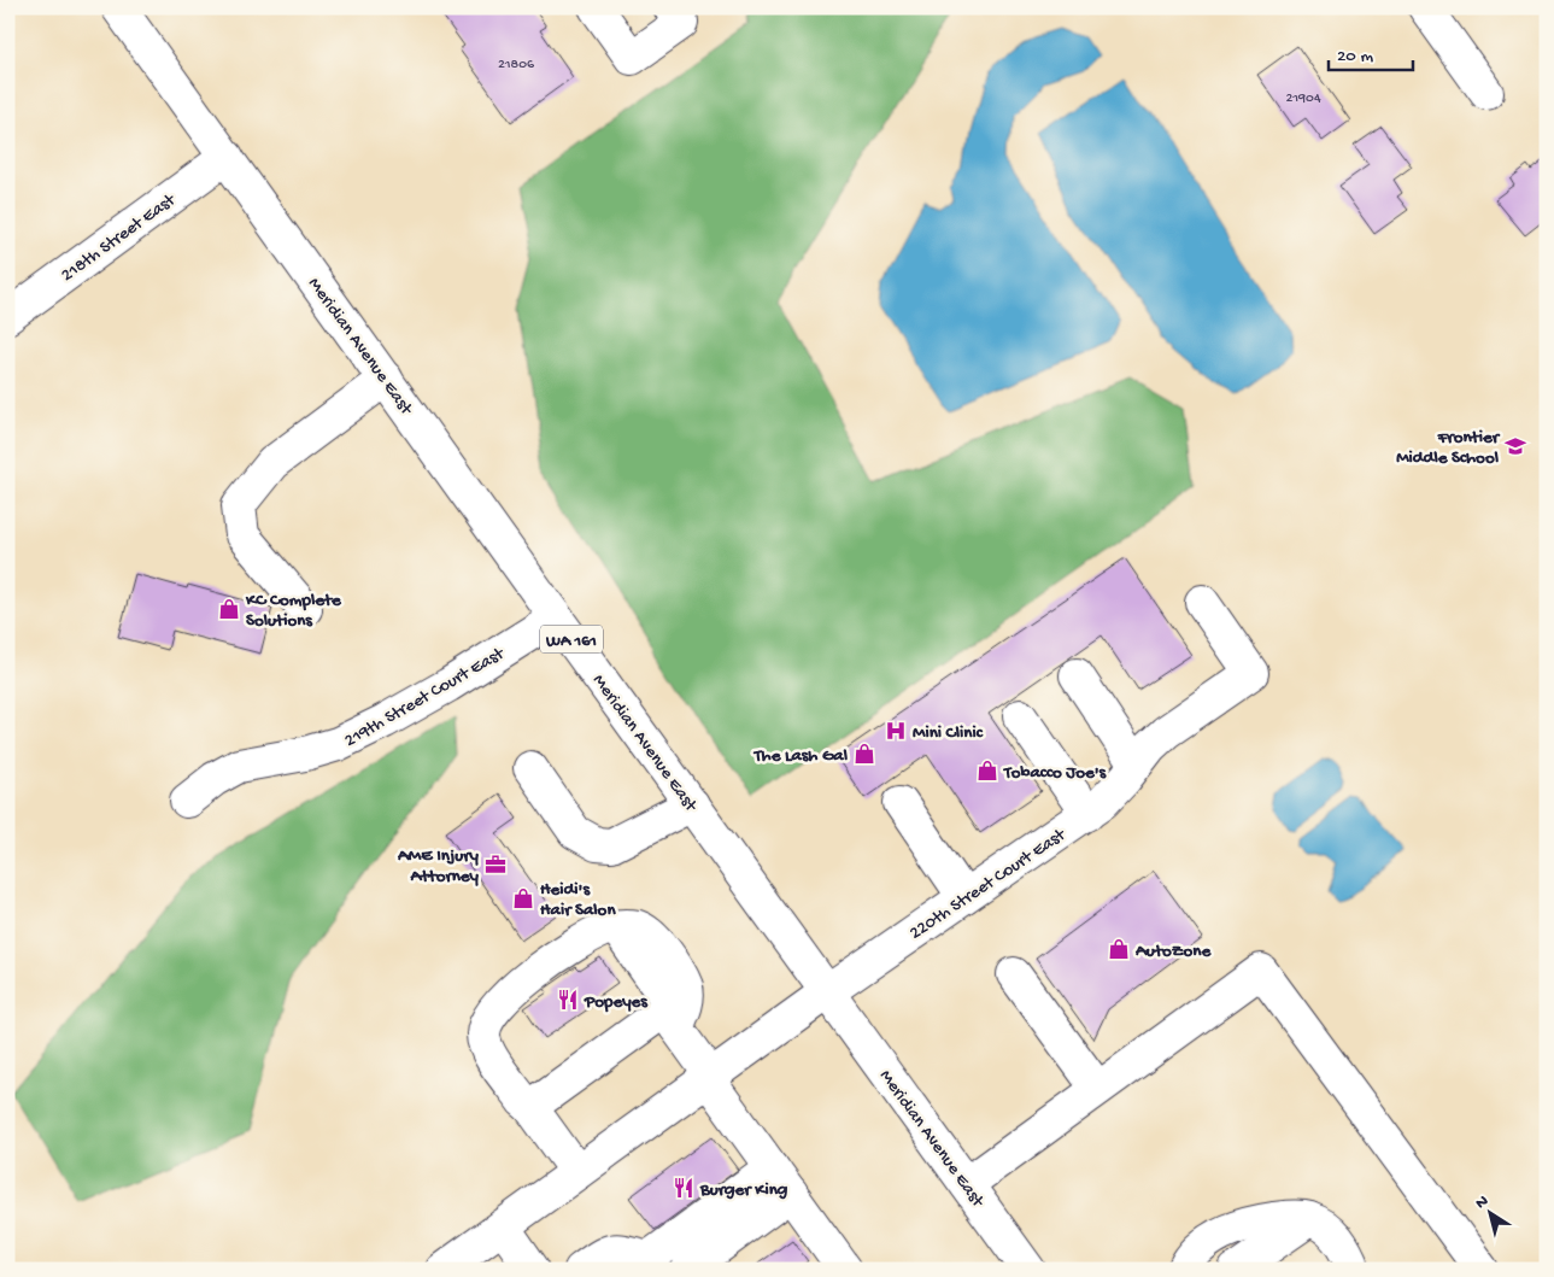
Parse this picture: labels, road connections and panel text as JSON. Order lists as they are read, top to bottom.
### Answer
{
  "streets": {
    "main road": [
      "218th Street East",
      "Meridian Avenue East",
      "WA 161",
      "219th Street Court East",
      "220th Street Court East"
    ]
  },
  "crossings": [
    ["218th Street East", "Meridian Avenue East"],
    ["Meridian Avenue East", "219th Street Court East"],
    ["Meridian Avenue East", "220th Street Court East"]
  ],
  "places": {
    "school or university": ["Frontier Middle School"],
    "shop": [
      "KC Complete Solutions",
      "The Lash Gal",
      "Tobacco Joe's",
      "Heidi's Hair Salon",
      "AutoZone"
    ],
    "hospital": ["Mini Clinic"],
    "office": ["AME Injury Attorney"],
    "restaurant": ["Popeyes", "Burger King"]
  },
  "house_numbers": ["21806", "21904"],
  "scale_bar": "20 m",
  "north": "top left"
}
